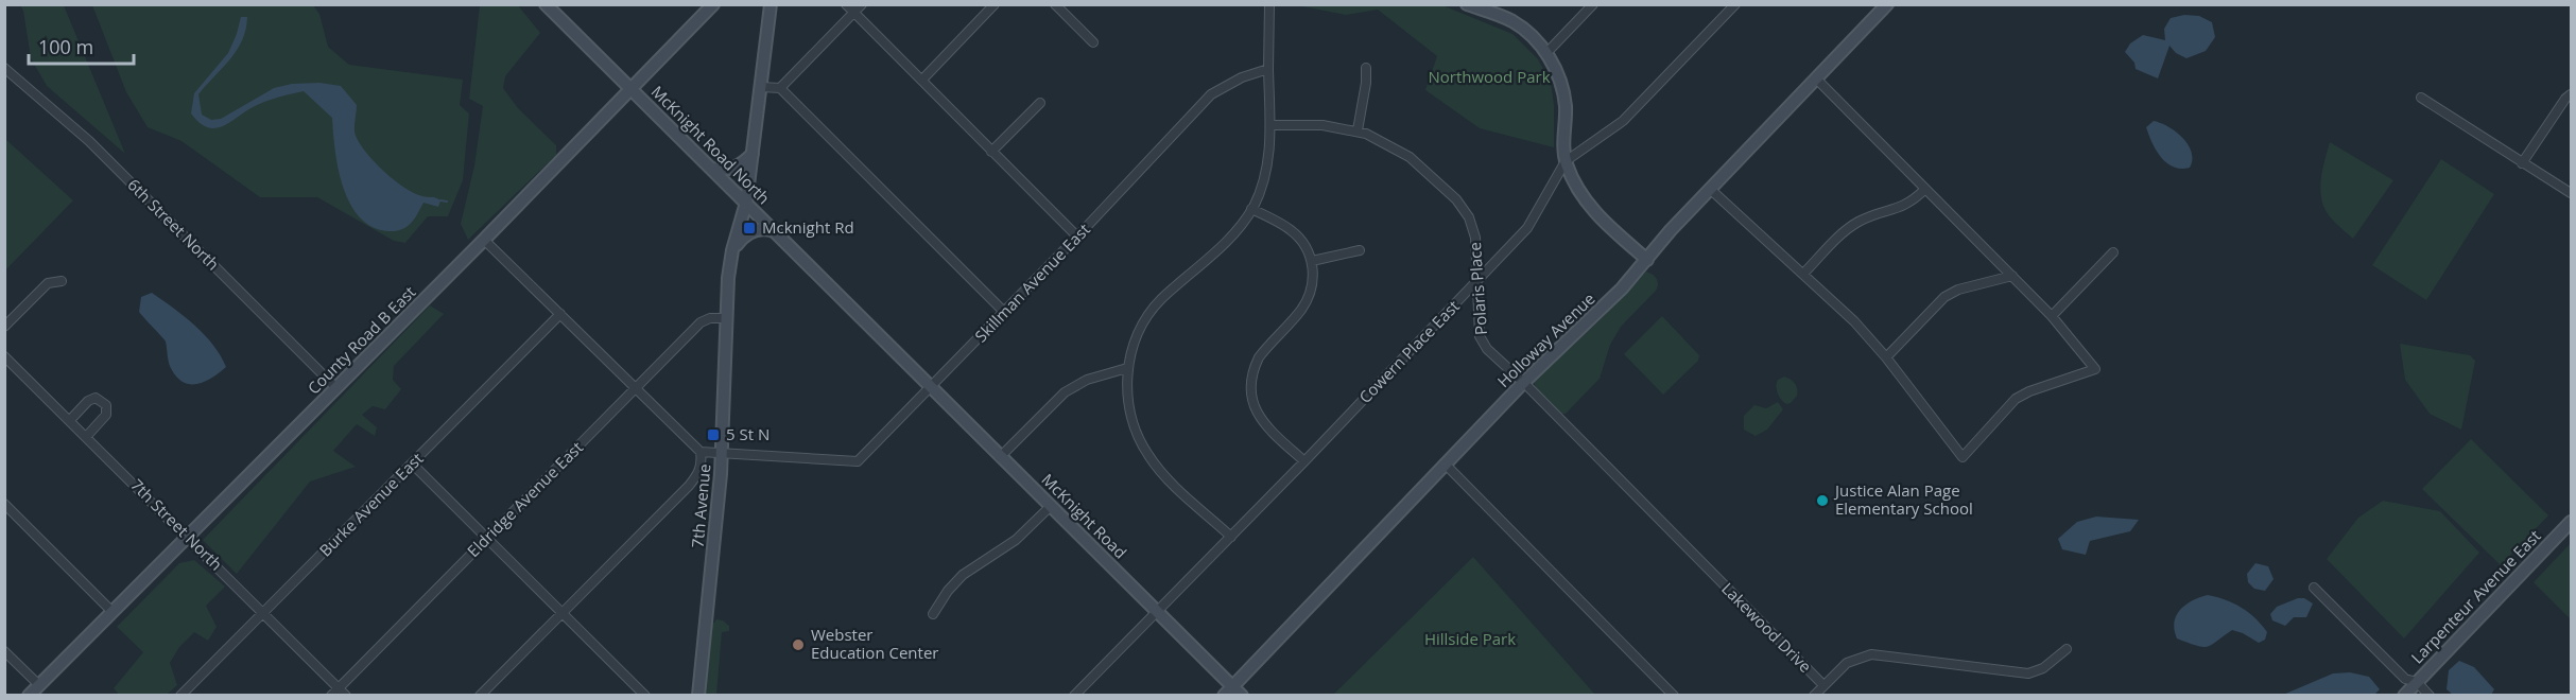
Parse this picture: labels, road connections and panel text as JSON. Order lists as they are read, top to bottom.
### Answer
{
  "streets": {
    "street": [
      "McKnight Road North",
      "6th Street North",
      "Skillman Avenue East",
      "Polaris Place",
      "County Road B East",
      "Holloway Avenue",
      "Cowern Place East",
      "Eldridge Avenue East",
      "Burke Avenue East",
      "7th Avenue",
      "McKnight Road",
      "7th Street North",
      "Larpenteur Avenue East",
      "Lakewood Drive"
    ]
  },
  "crossings": [
    ["McKnight Road North", "Skillman Avenue East"],
    ["McKnight Road North", "County Road B East"],
    ["McKnight Road North", "7th Avenue"],
    ["McKnight Road North", "McKnight Road"],
    ["6th Street North", "County Road B East"],
    ["Skillman Avenue East", "7th Avenue"],
    ["Polaris Place", "Holloway Avenue"],
    ["Polaris Place", "Cowern Place East"],
    ["Polaris Place", "Lakewood Drive"],
    ["County Road B East", "7th Street North"],
    ["Holloway Avenue", "McKnight Road"],
    ["Holloway Avenue", "Lakewood Drive"],
    ["Cowern Place East", "McKnight Road"],
    ["Eldridge Avenue East", "7th Avenue"],
    ["Eldridge Avenue East", "7th Street North"],
    ["Burke Avenue East", "7th Street North"]
  ],
  "parks": ["Northwood Park", "Hillside Park"],
  "places": {
    "transit": ["Mcknight Rd", "5 St N"],
    "other": ["Justice Alan Page Elementary School", "Webster Education Center"]
  },
  "scale_bar": "100 m"
}
